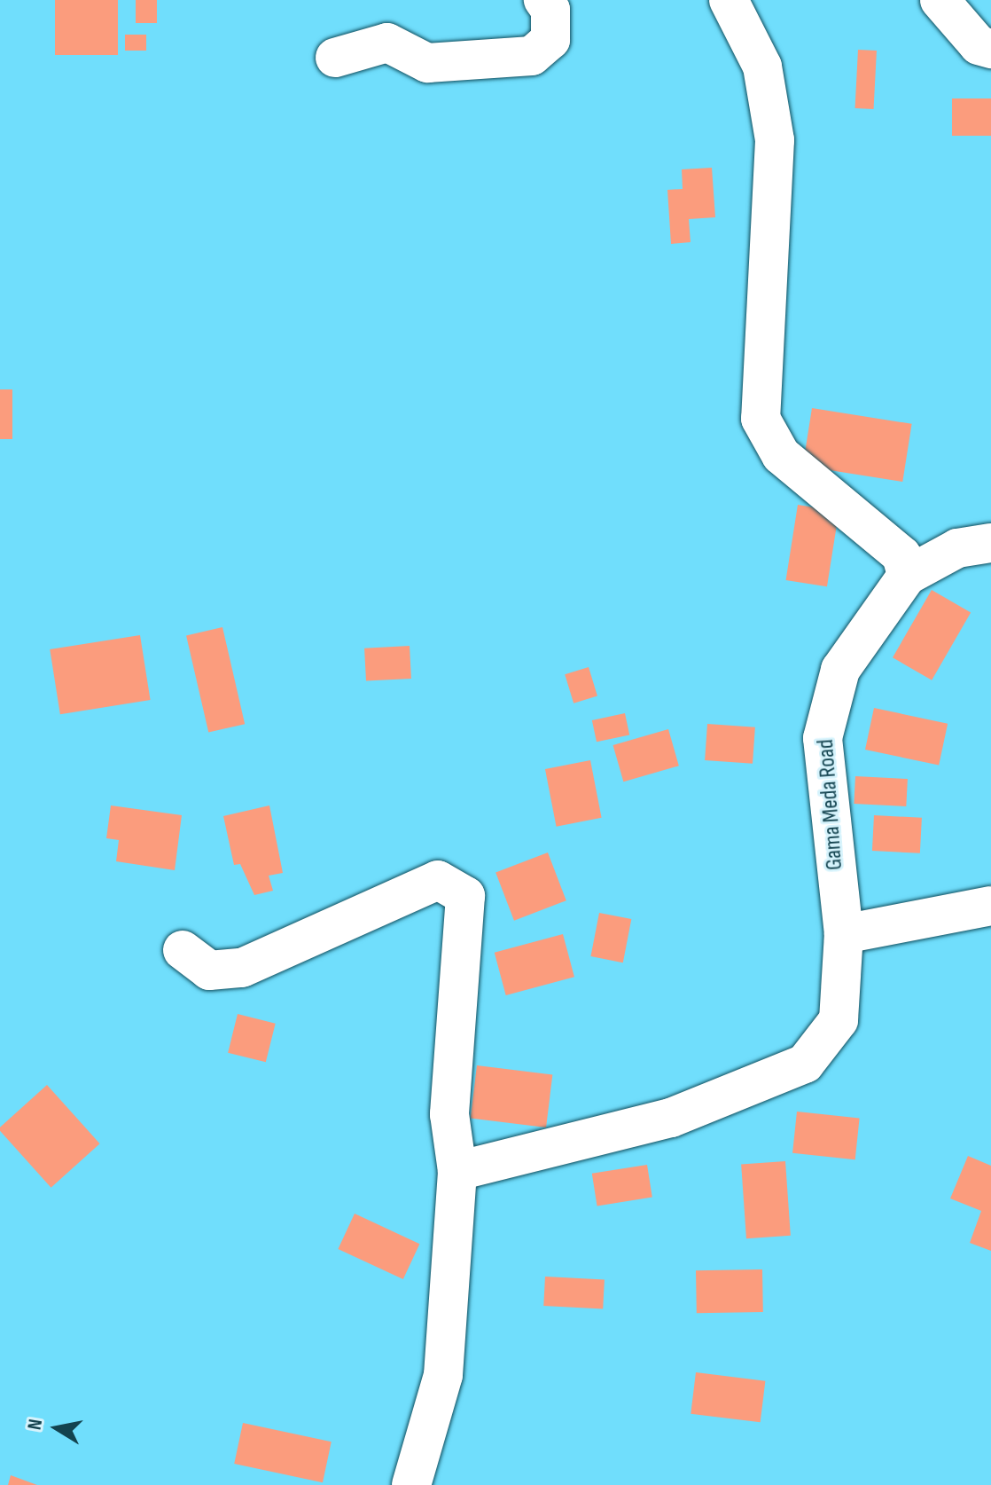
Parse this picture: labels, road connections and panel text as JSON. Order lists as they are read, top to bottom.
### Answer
{
  "streets": {
    "street": ["Gama Meda Road"]
  },
  "north": "left"
}
